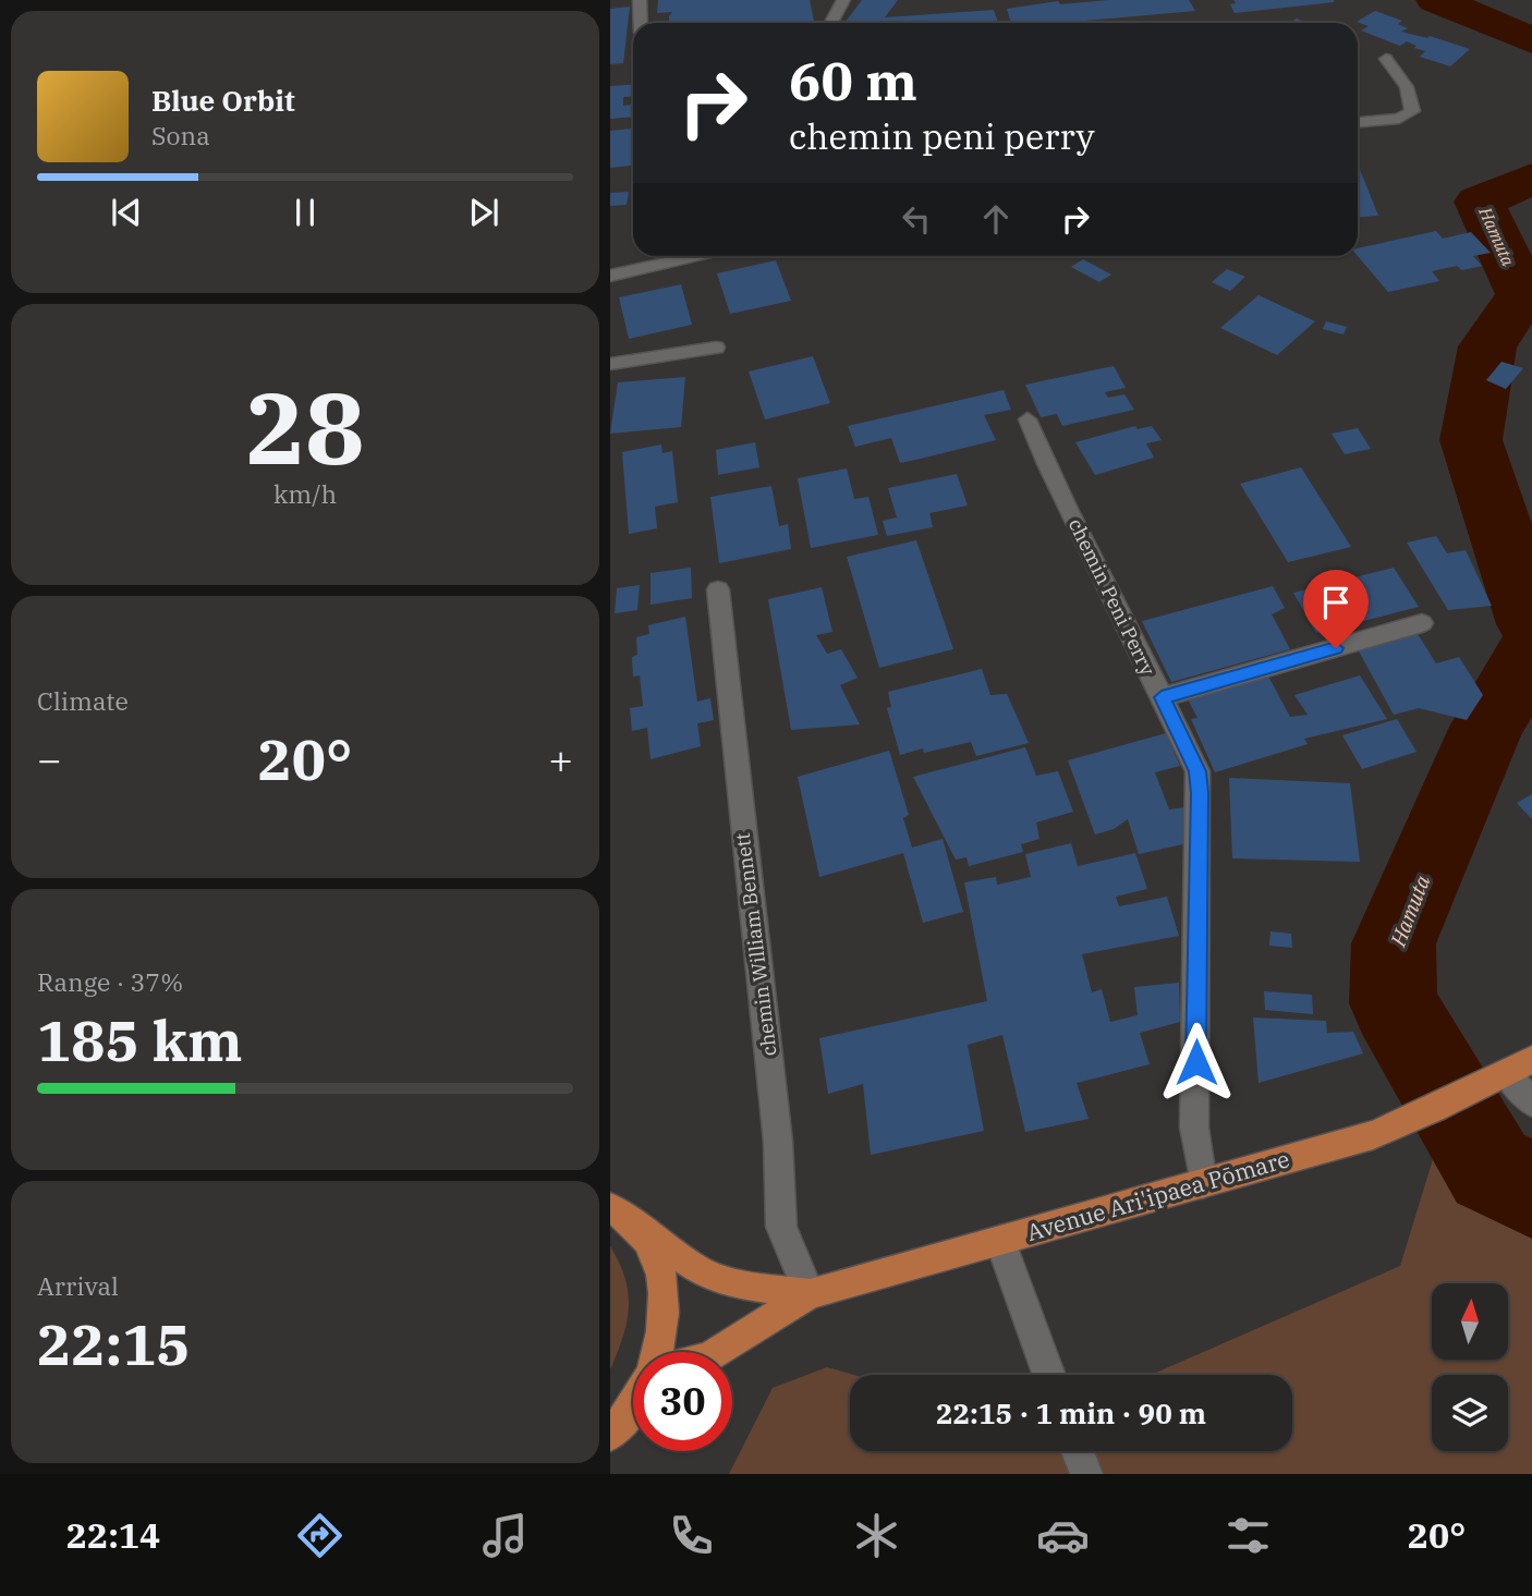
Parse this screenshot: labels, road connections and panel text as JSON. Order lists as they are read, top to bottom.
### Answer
{
  "streets": {
    "main road": ["Avenue Ari'ipaea Pōmare"],
    "street": ["chemin Peni Perry", "chemin William Bennett"]
  },
  "crossings": [
    ["chemin Peni Perry", "Avenue Ari'ipaea Pōmare"],
    ["chemin William Bennett", "Avenue Ari'ipaea Pōmare"]
  ],
  "water": ["Hamuta"],
  "north": "top",
  "page": {
    "turn": ["60 m", "chemin peni perry"],
    "song": ["Blue Orbit", "Sona"],
    "tile": [
      ["28", "km/h"],
      "Climate",
      ["Range · 37%", "185 km"],
      ["Arrival", "22:15"]
    ],
    "heat": ["−", "20°", "+"],
    "limit": "30",
    "trip": "22:15 · 1 min · 90 m",
    "tabs": ["22:14", "20°"]
  }
}
